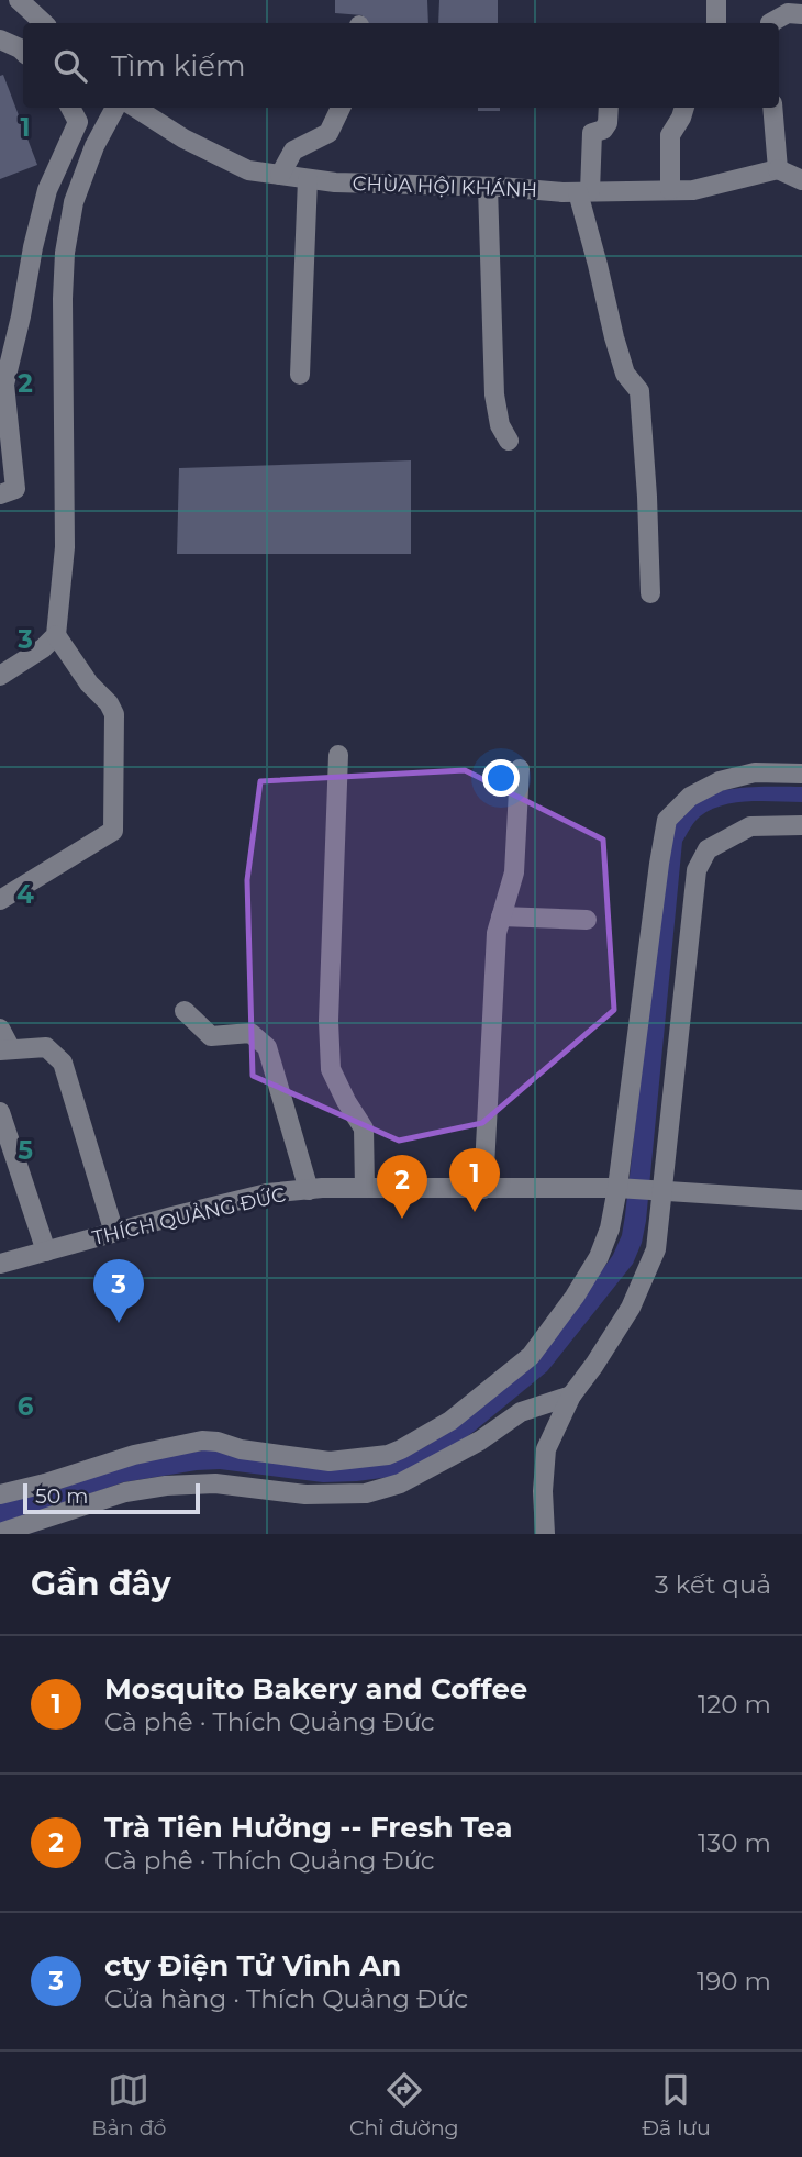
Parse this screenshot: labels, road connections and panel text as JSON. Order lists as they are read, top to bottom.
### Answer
{
  "streets": {
    "street": ["CHÙA HỘI KHÁNH", "THÍCH QUẢNG ĐỨC"]
  },
  "scale_bar": "50 m",
  "page": {
    "search": "Tìm kiếm",
    "pins": ["1", "2", "3"],
    "scale": "50 m",
    "heading": ["Gần đây", "3 kết quả"],
    "list": [
      {
        "mark": "1",
        "name": "Mosquito Bakery and Coffee",
        "note": "Cà phê · Thích Quảng Đức",
        "value": "120 m"
      },
      {
        "mark": "2",
        "name": "Trà Tiên Hưởng -- Fresh Tea",
        "note": "Cà phê · Thích Quảng Đức",
        "value": "130 m"
      },
      {
        "mark": "3",
        "name": "cty Điện Tử Vinh An",
        "note": "Cửa hàng · Thích Quảng Đức",
        "value": "190 m"
      }
    ],
    "nav": ["Bản đồ", "Chỉ đường", "Đã lưu"]
  },
  "grid": {
    "rows": [
      "1",
      "2",
      "3",
      "4",
      "5",
      "6"
    ]
  }
}
